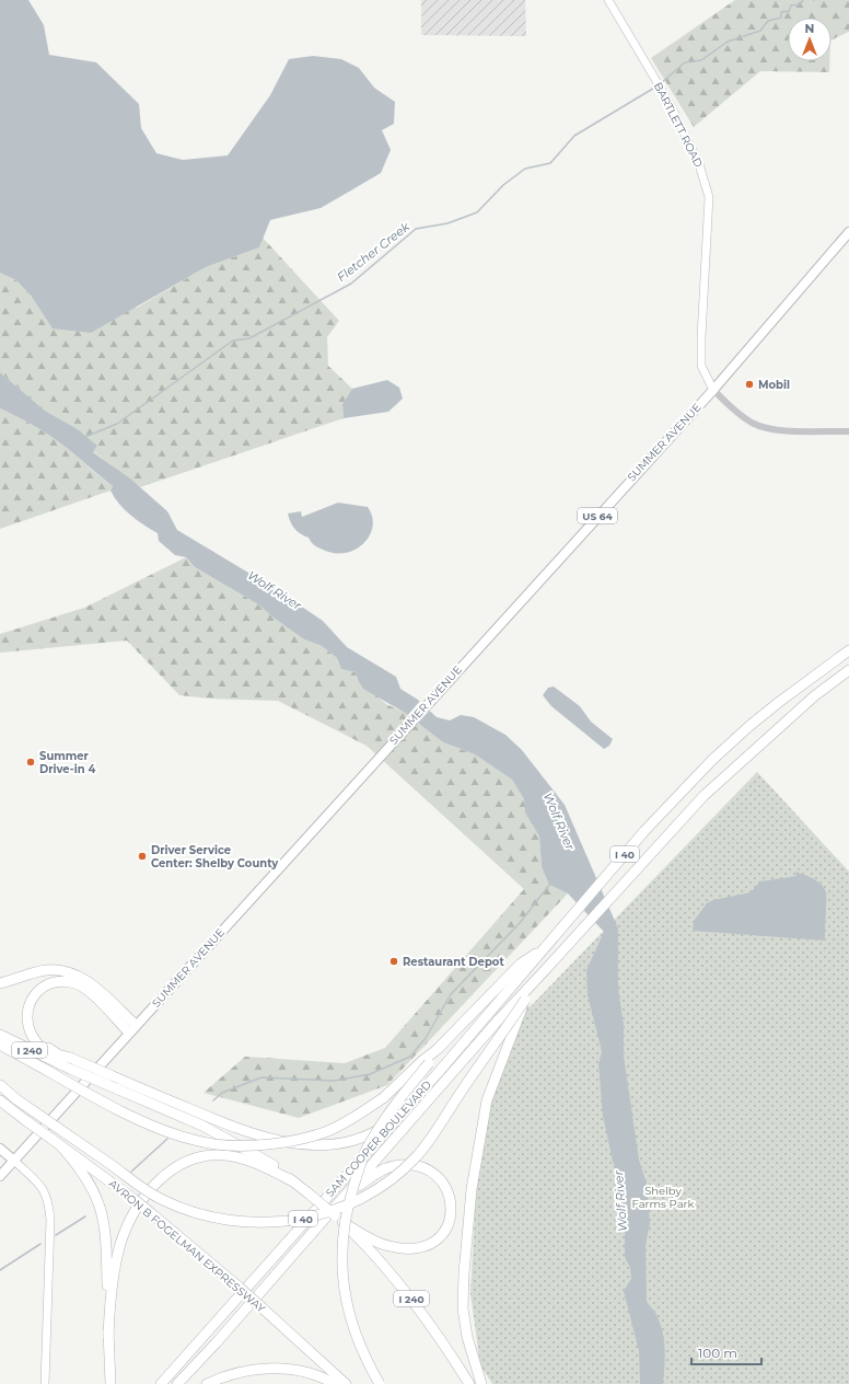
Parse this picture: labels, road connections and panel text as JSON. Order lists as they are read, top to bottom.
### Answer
{
  "streets": {
    "highway": [
      "I 40",
      "I 240",
      "SAM COOPER BOULEVARD",
      "AVRON B FOGELMAN EXPRESSWAY"
    ],
    "main road": ["BARTLETT ROAD", "SUMMER AVENUE", "US 64"]
  },
  "crossings": [
    ["BARTLETT ROAD", "SUMMER AVENUE"],
    ["I 40", "SAM COOPER BOULEVARD"]
  ],
  "water": ["Fletcher Creek", "Wolf River"],
  "parks": ["Shelby Farms Park"],
  "places": [
    "Mobil",
    "Summer Drive-in 4",
    "Driver Service Center: Shelby County",
    "Restaurant Depot"
  ],
  "scale_bar": "100 m",
  "north": "top"
}
